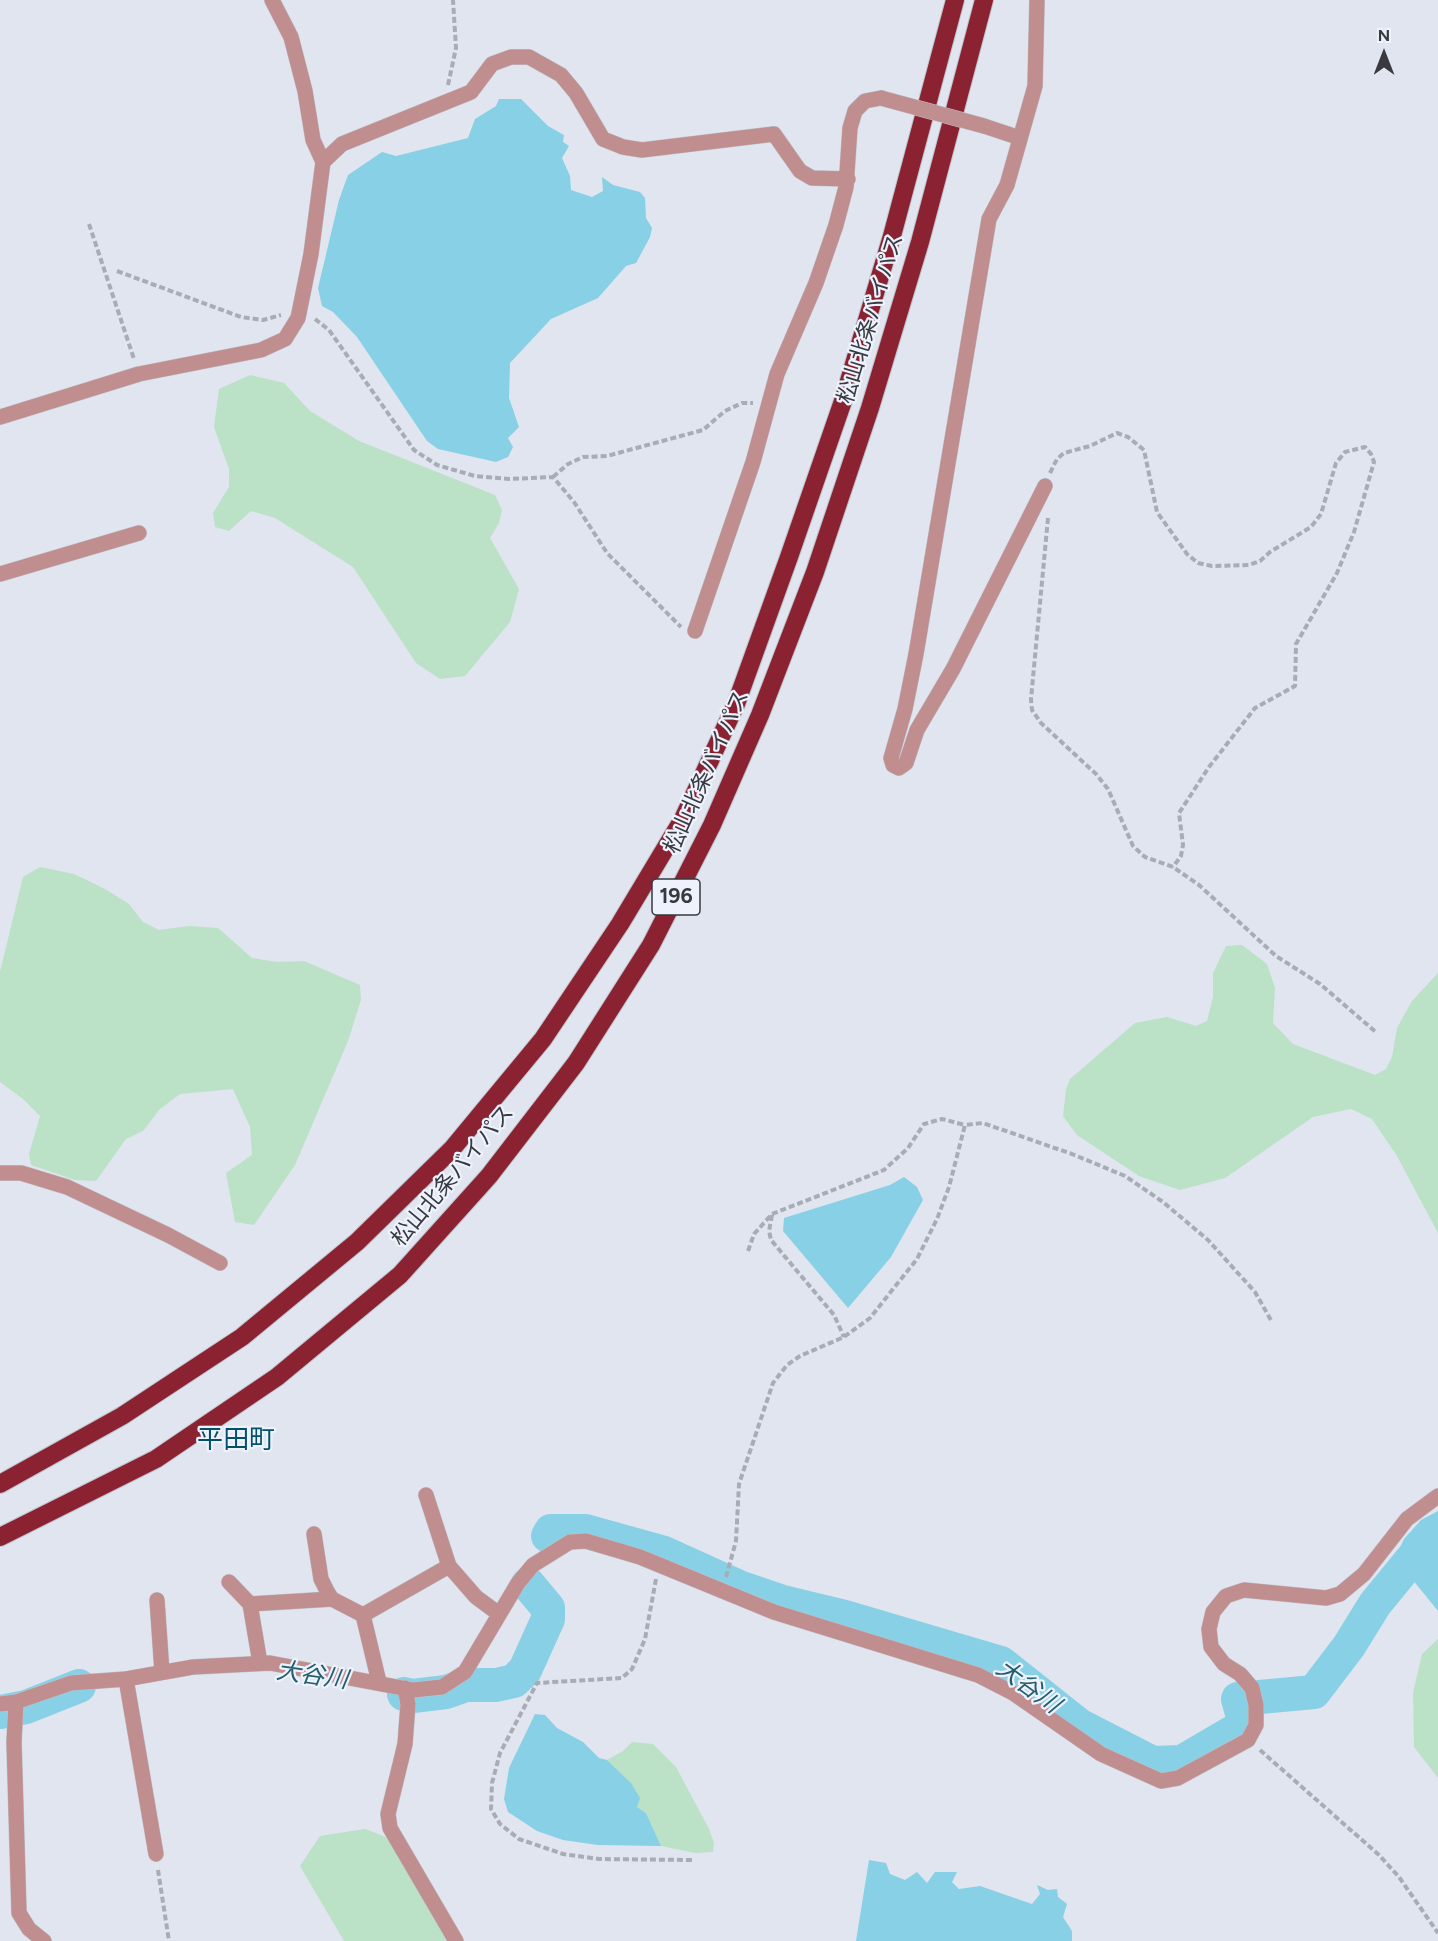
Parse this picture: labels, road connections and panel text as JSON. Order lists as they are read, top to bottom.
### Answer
{
  "streets": {
    "highway": ["松山北条バイパス", "196"]
  },
  "districts": ["平田町"],
  "water": ["大谷川"],
  "north": "top"
}
